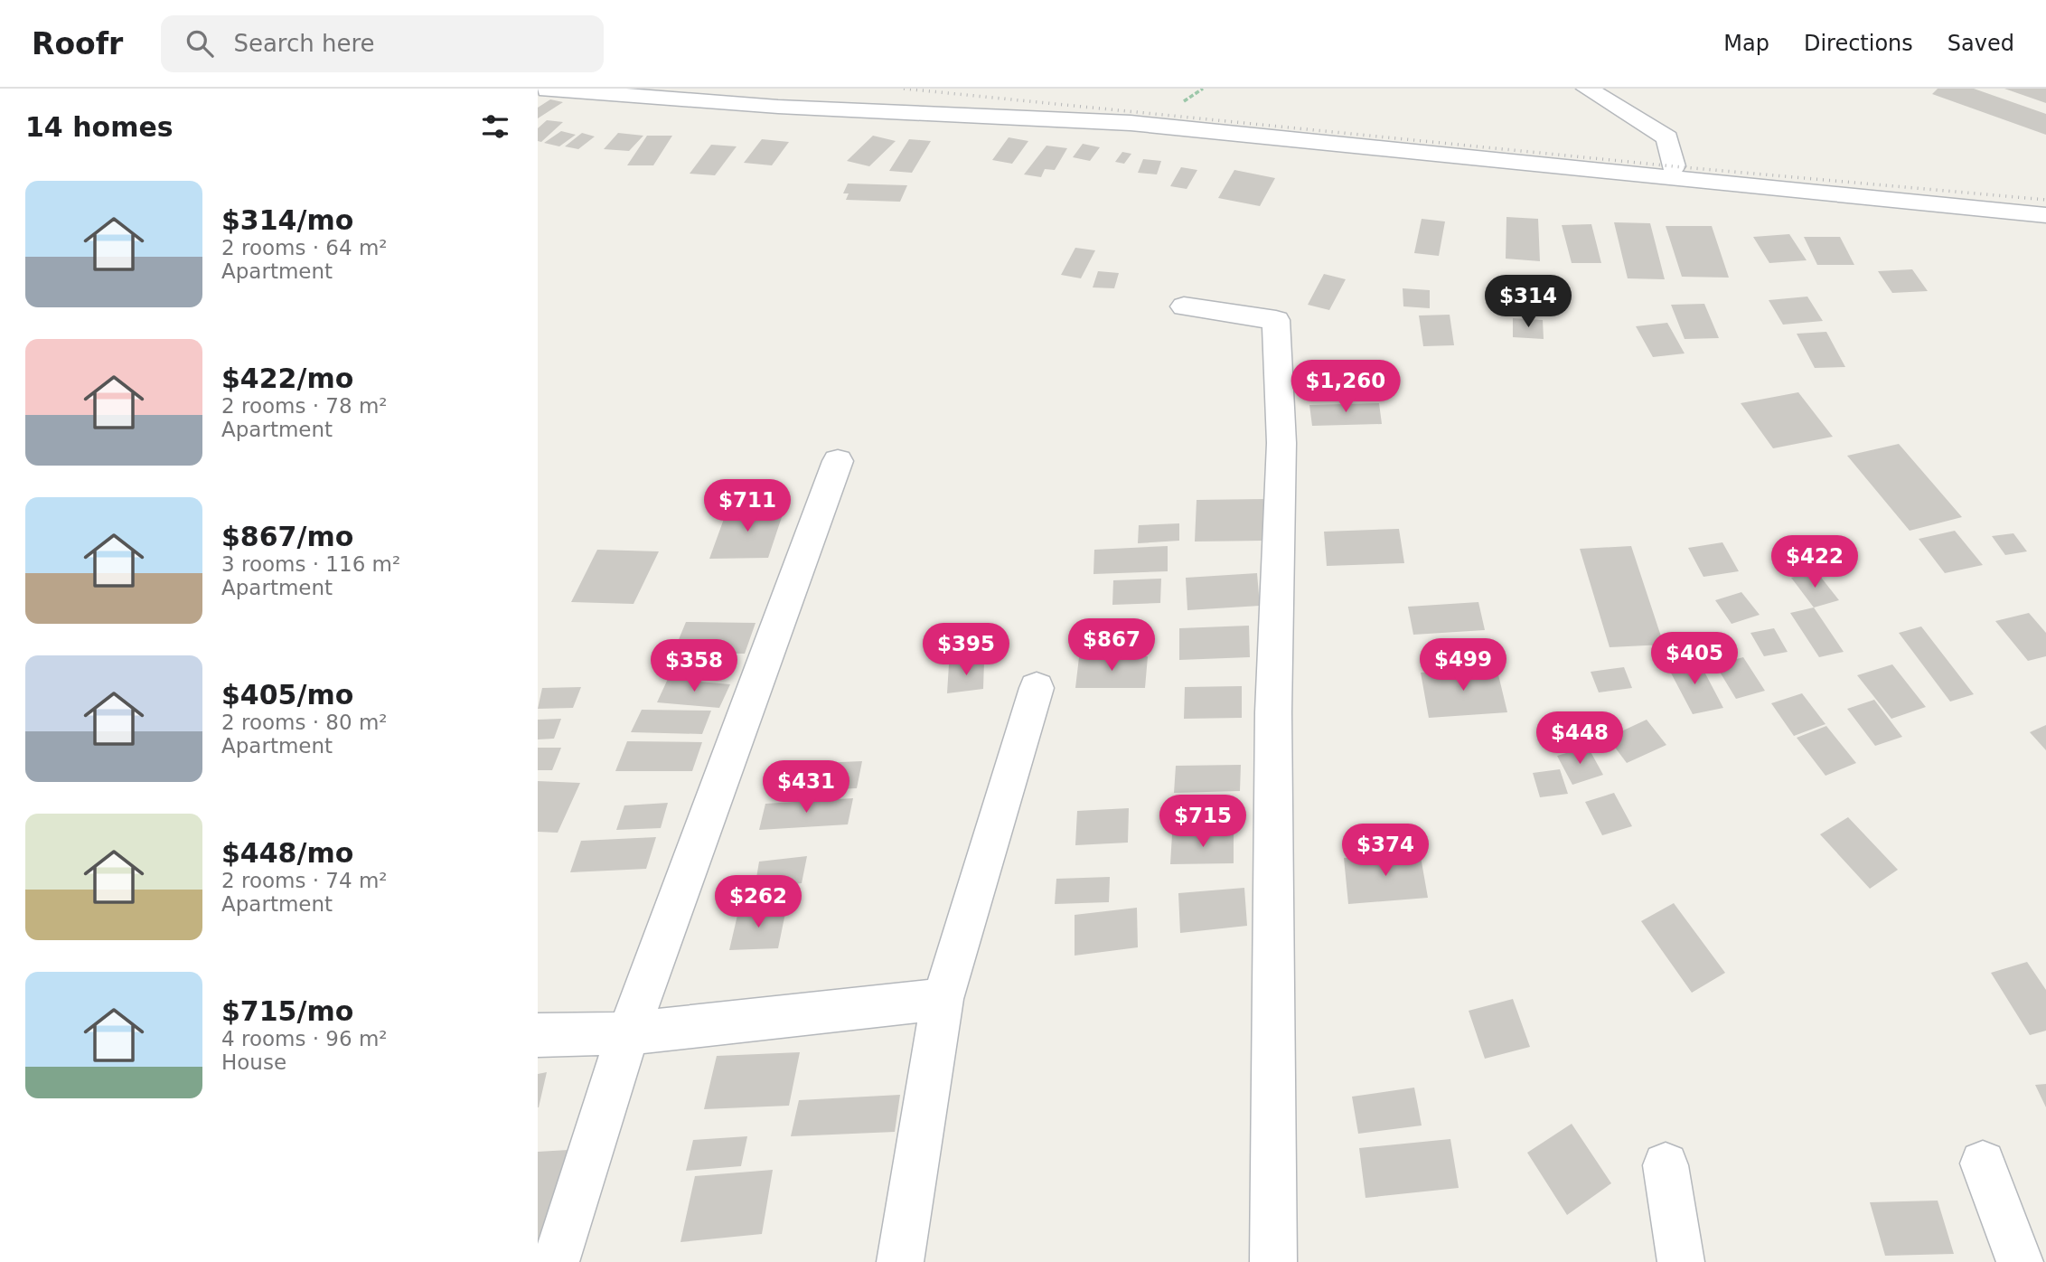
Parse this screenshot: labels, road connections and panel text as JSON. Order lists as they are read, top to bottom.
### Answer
{
  "page": {
    "header": "Roofr",
    "search": "Search here",
    "nav": ["Map", "Directions", "Saved"],
    "heading": "14 homes",
    "list": [
      {
        "name": "$314/mo",
        "note": "2 rooms · 64 m² · Apartment"
      },
      {
        "name": "$422/mo",
        "note": "2 rooms · 78 m² · Apartment"
      },
      {
        "name": "$867/mo",
        "note": "3 rooms · 116 m² · Apartment"
      },
      {
        "name": "$405/mo",
        "note": "2 rooms · 80 m² · Apartment"
      },
      {
        "name": "$448/mo",
        "note": "2 rooms · 74 m² · Apartment"
      },
      {
        "name": "$715/mo",
        "note": "4 rooms · 96 m² · House"
      }
    ],
    "price": [
      "$314",
      "$1,260",
      "$711",
      "$422",
      "$867",
      "$395",
      "$405",
      "$499",
      "$358",
      "$448",
      "$431",
      "$715",
      "$374",
      "$262"
    ]
  }
}
